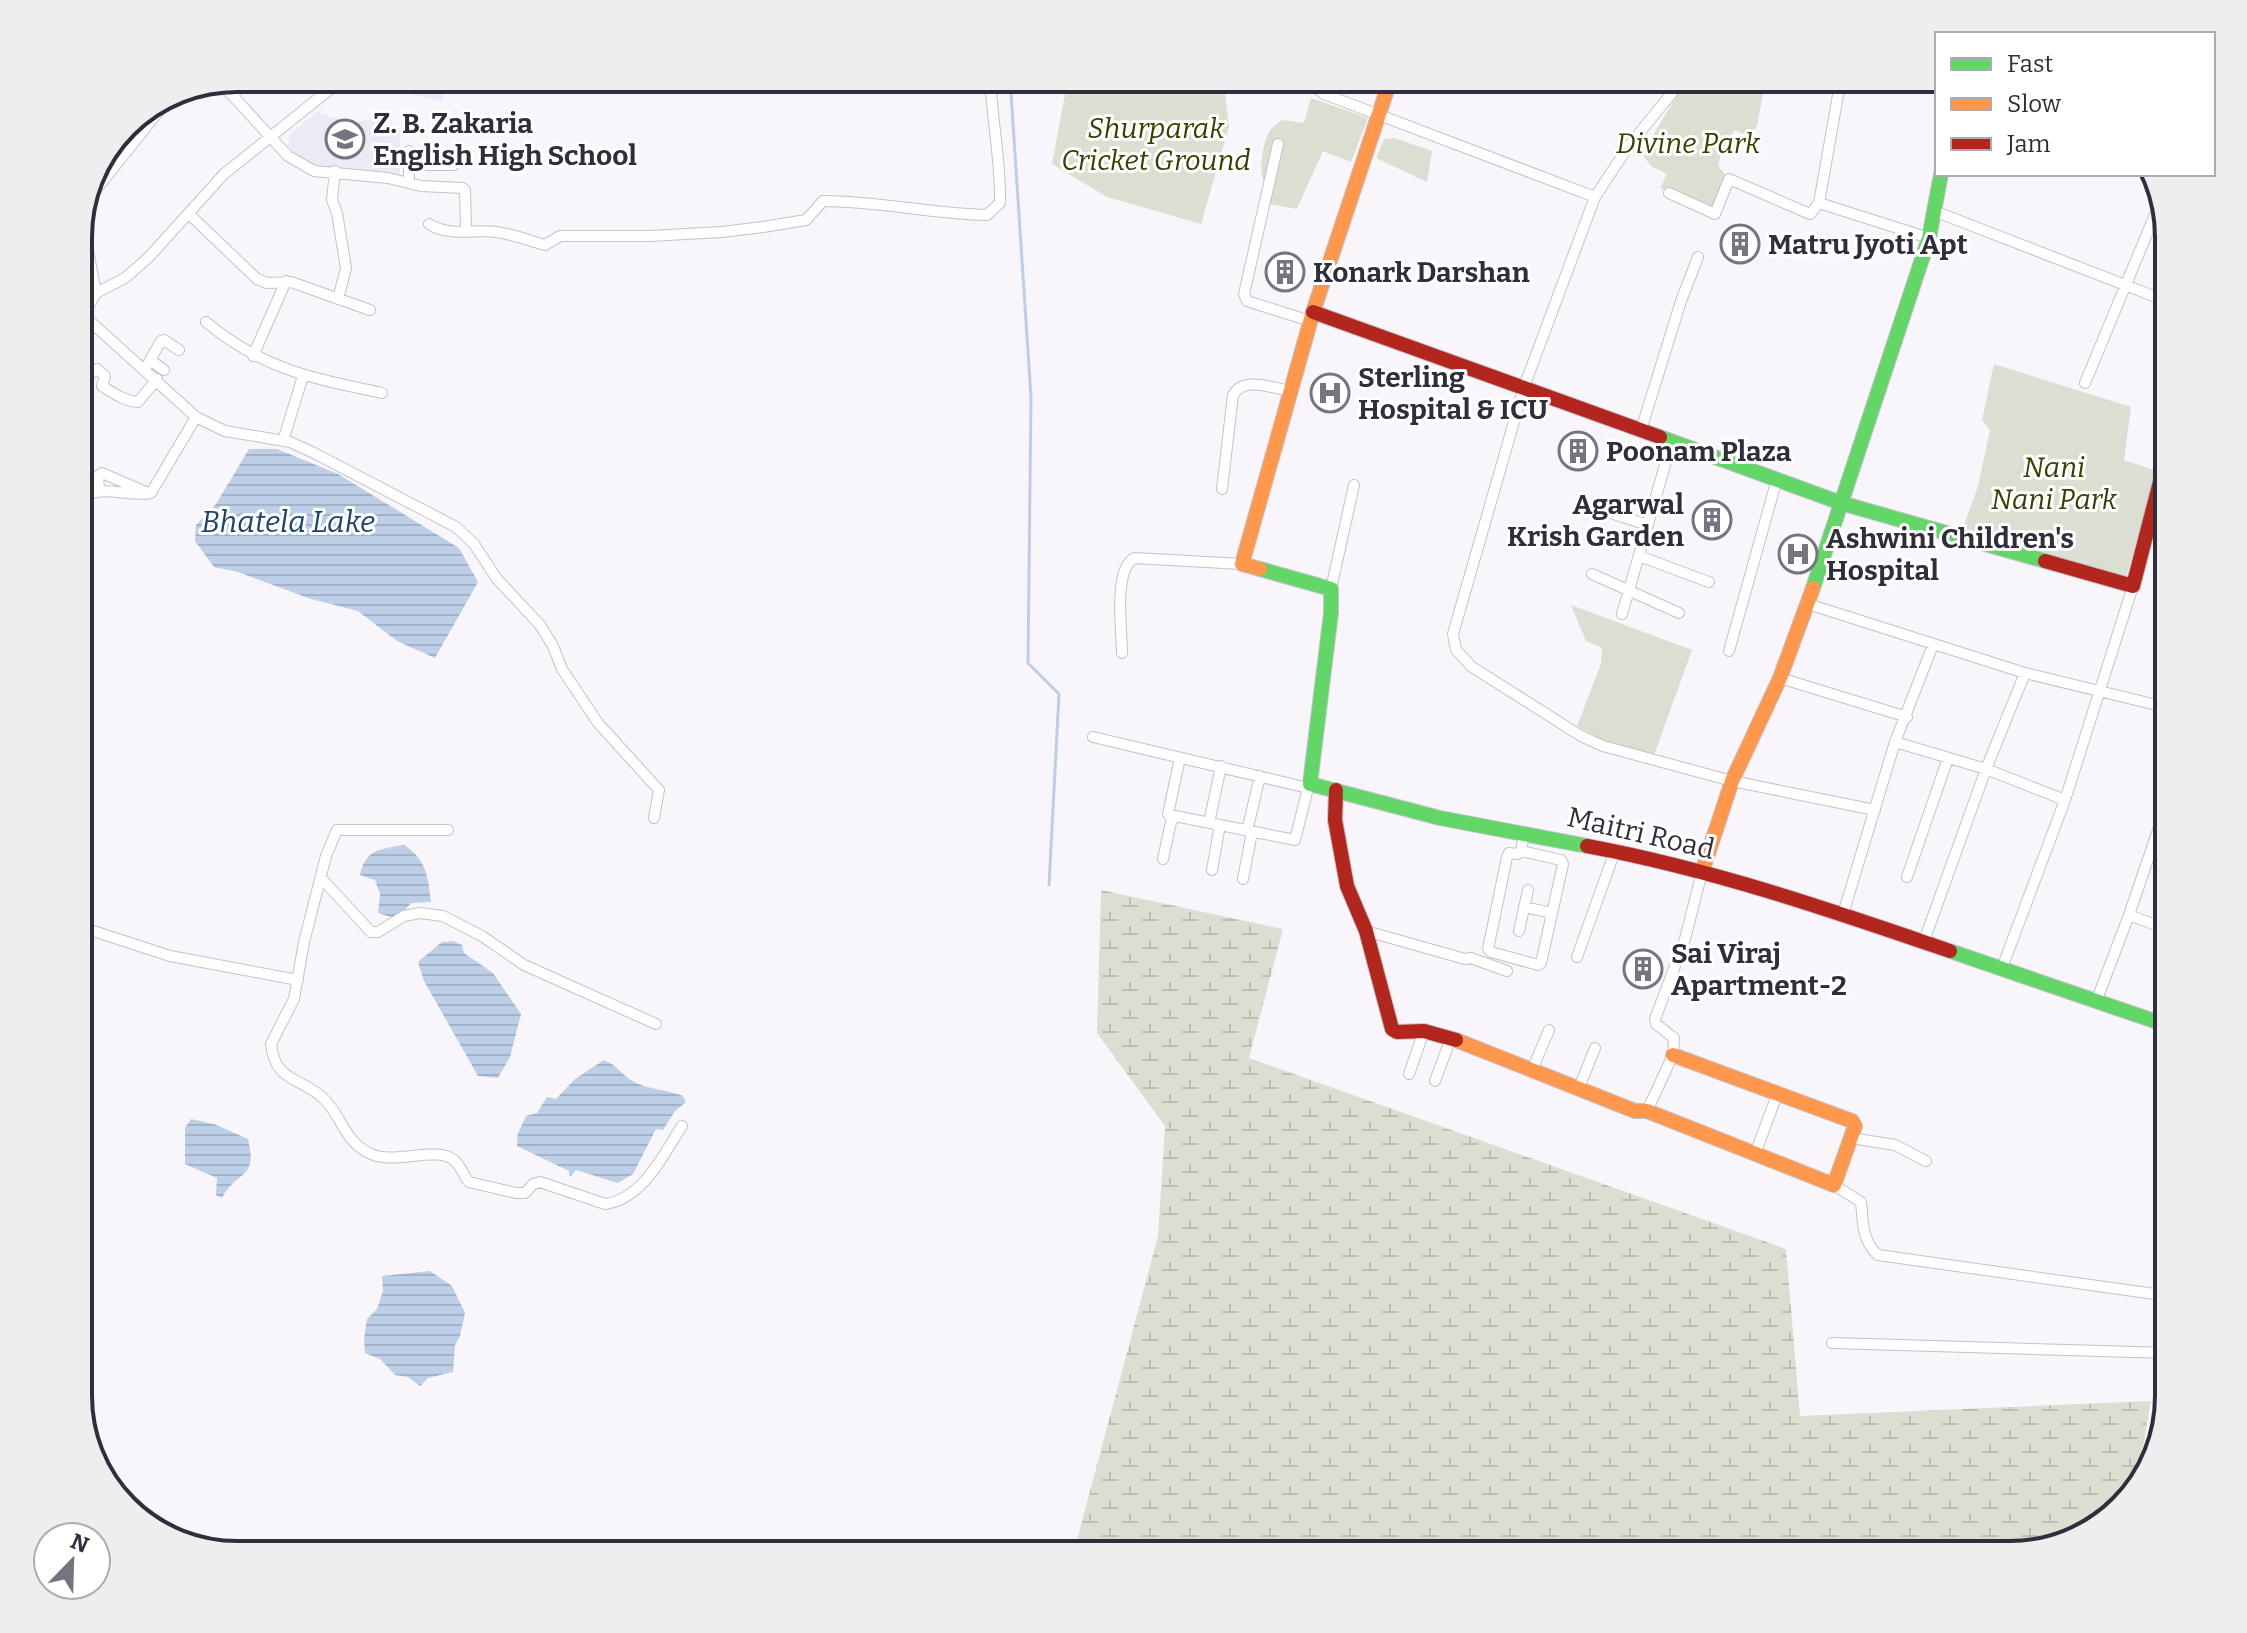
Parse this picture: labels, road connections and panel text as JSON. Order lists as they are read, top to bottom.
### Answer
{
  "streets": {
    "street": ["Maitri Road"]
  },
  "water": ["Bhatela Lake"],
  "parks": ["Shurparak Cricket Ground", "Divine Park", "Nani Nani Park"],
  "places": {
    "school or university": ["Z. B. Zakaria English High School"],
    "building": [
      "Matru Jyoti Apt",
      "Konark Darshan",
      "Poonam Plaza",
      "Agarwal Krish Garden",
      "Sai Viraj Apartment-2"
    ],
    "hospital": ["Sterling Hospital & ICU", "Ashwini Children's Hospital"]
  },
  "legend": ["Fast", "Slow", "Jam"],
  "north": "top right"
}
